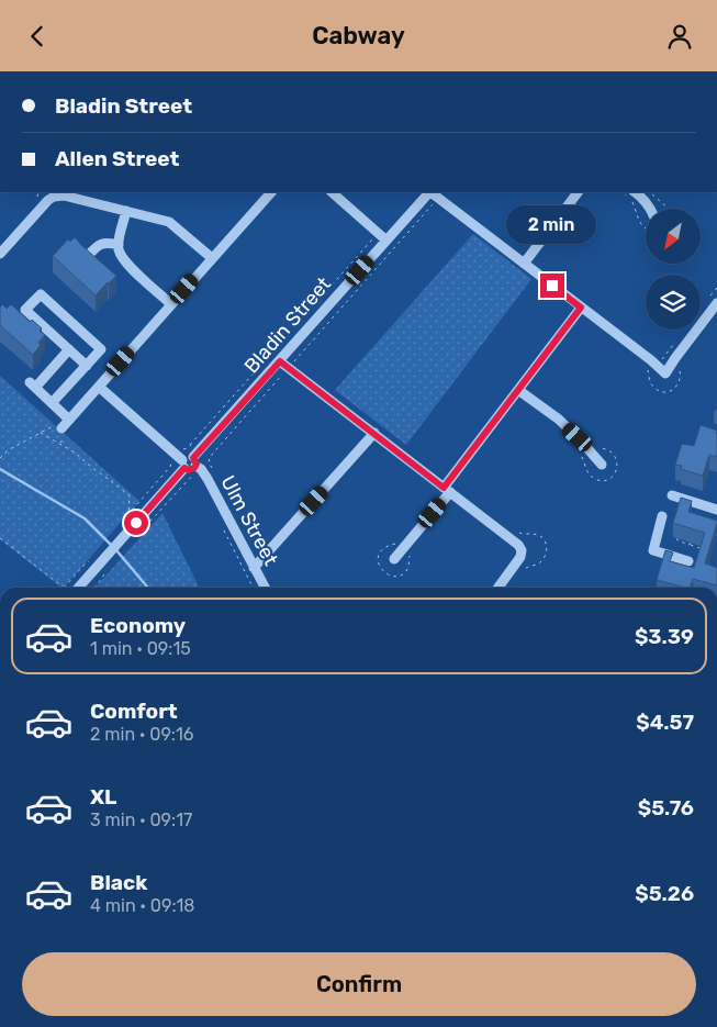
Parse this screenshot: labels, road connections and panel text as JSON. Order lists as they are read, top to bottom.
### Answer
{
  "streets": {
    "street": ["Bladin Street", "Ulm Street"]
  },
  "crossings": [
    ["Bladin Street", "Ulm Street"]
  ],
  "north": "bottom left",
  "page": {
    "header": "Cabway",
    "banner": ["Bladin Street", "Allen Street"],
    "bubble": "2 min",
    "list": [
      {
        "name": "Economy",
        "note": "1 min · 09:15",
        "value": "$3.39"
      },
      {
        "name": "Comfort",
        "note": "2 min · 09:16",
        "value": "$4.57"
      },
      {
        "name": "XL",
        "note": "3 min · 09:17",
        "value": "$5.76"
      },
      {
        "name": "Black",
        "note": "4 min · 09:18",
        "value": "$5.26"
      }
    ],
    "buttons": "Confirm"
  }
}
